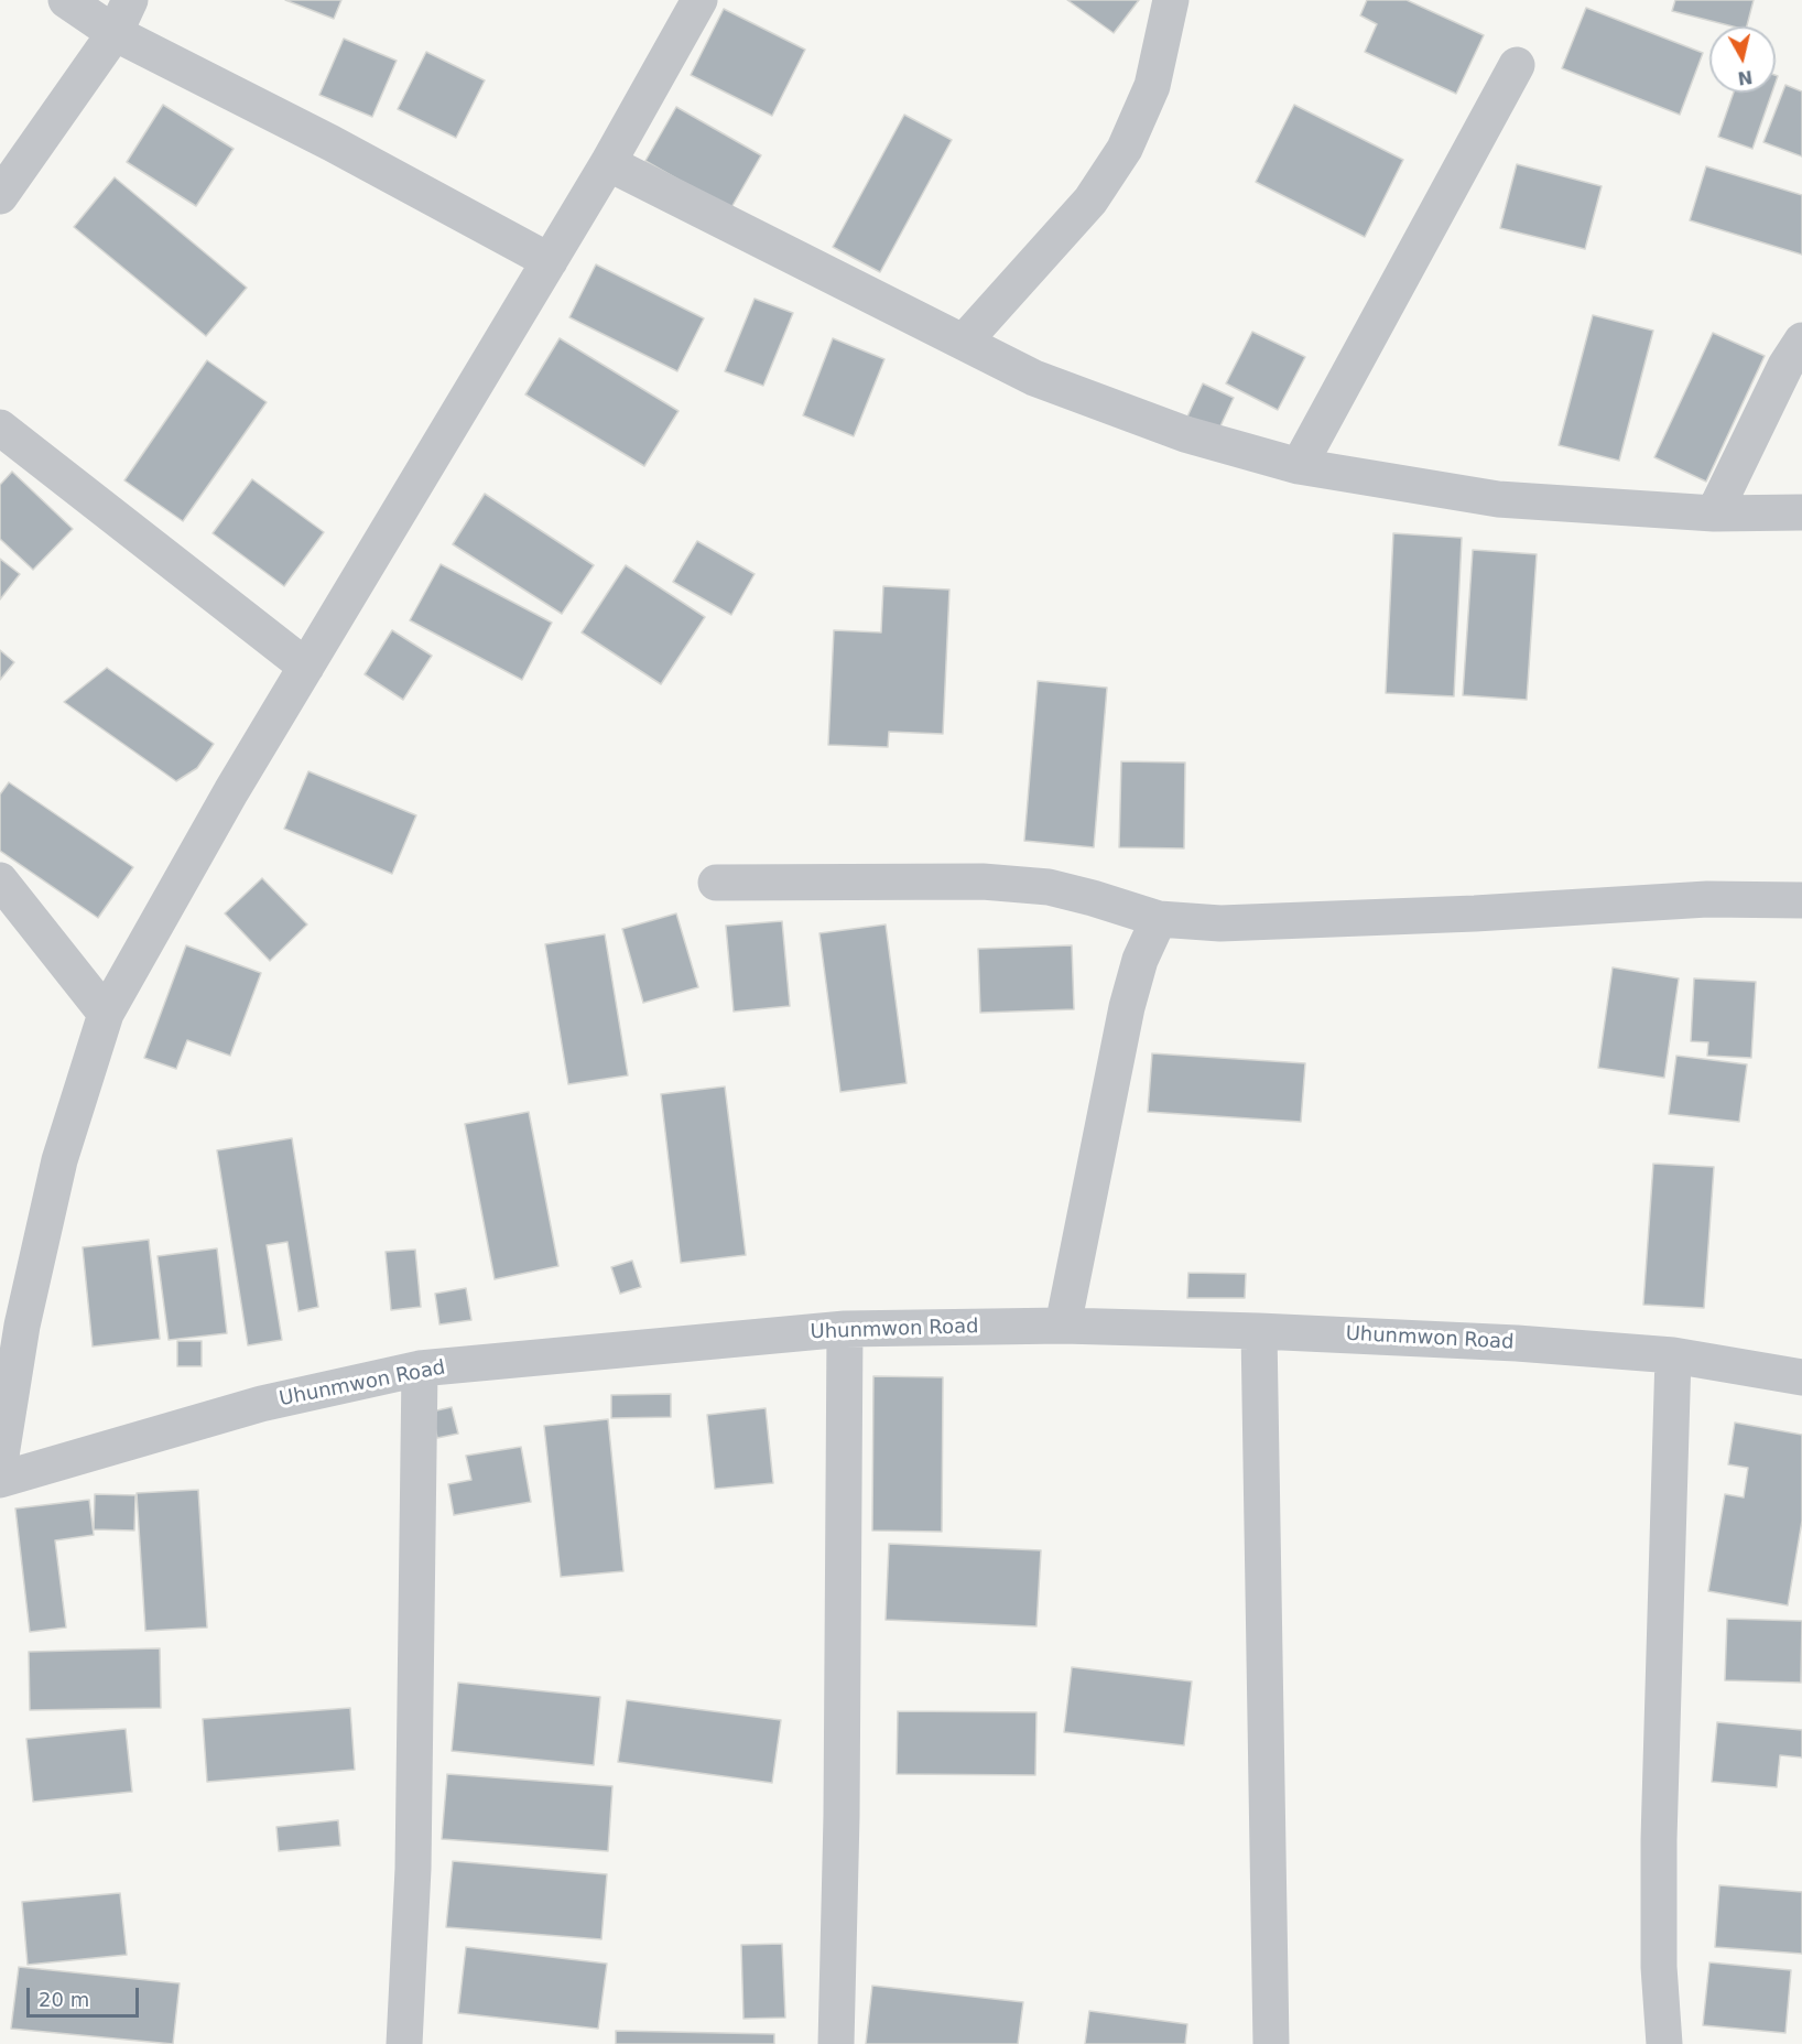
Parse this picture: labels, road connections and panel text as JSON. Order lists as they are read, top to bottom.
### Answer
{
  "streets": {
    "street": ["Uhunmwon Road"]
  },
  "scale_bar": "20 m",
  "north": "bottom"
}
